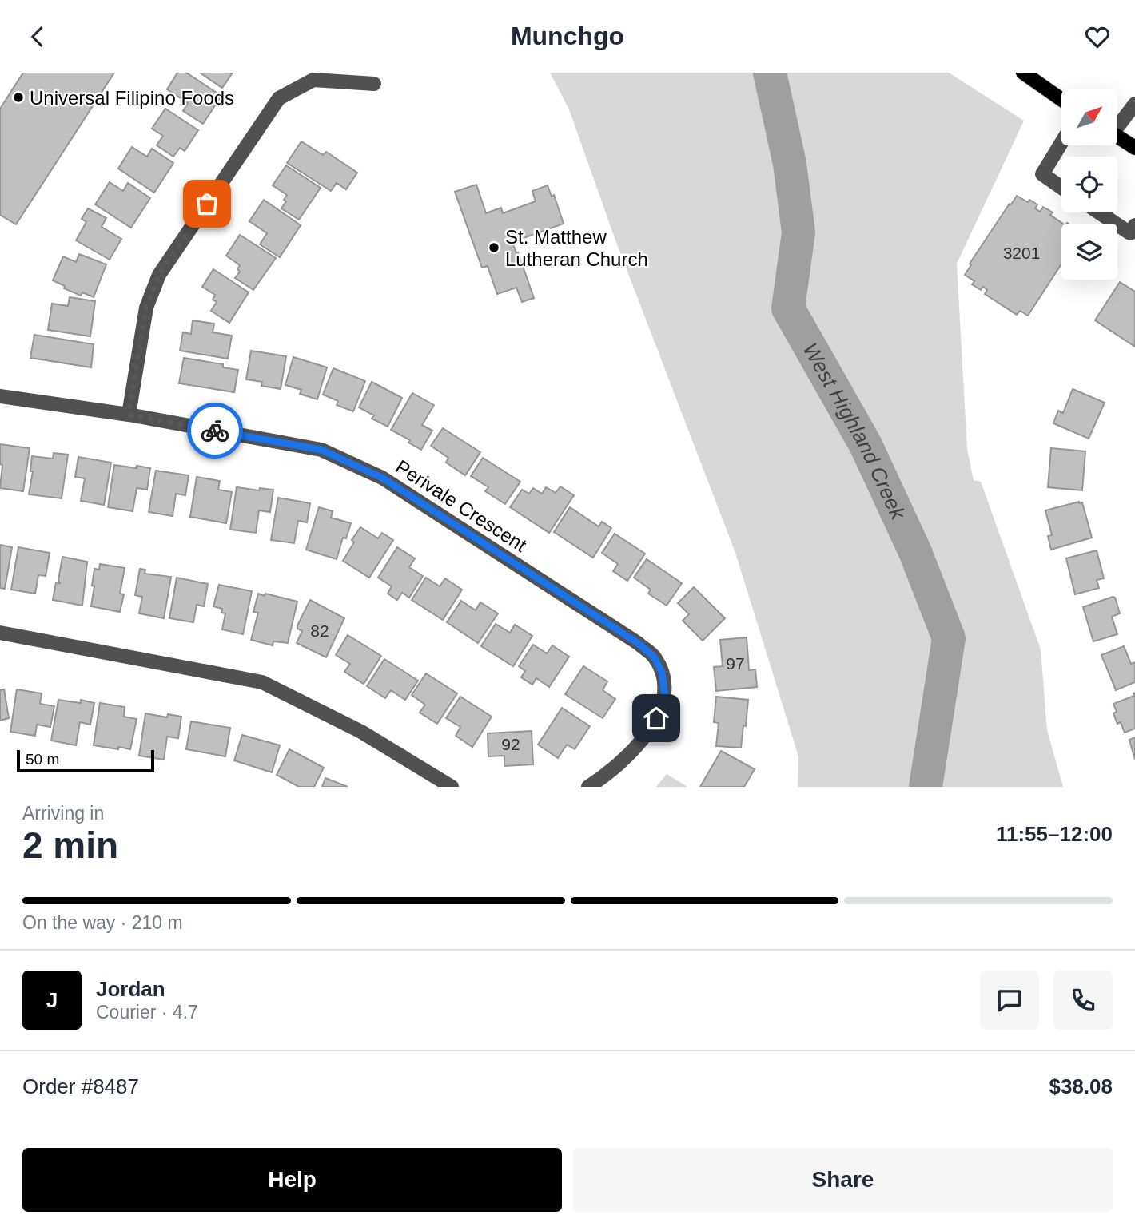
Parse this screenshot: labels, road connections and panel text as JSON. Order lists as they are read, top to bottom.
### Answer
{
  "streets": {
    "street": ["Perivale Crescent"]
  },
  "water": ["West Highland Creek"],
  "places": ["Universal Filipino Foods", "St. Matthew Lutheran Church"],
  "house_numbers": [
    "3201",
    "82",
    "97",
    "92"
  ],
  "scale_bar": "50 m",
  "north": "top right",
  "page": {
    "header": "Munchgo",
    "scale": "50 m",
    "heading": ["2 min", "Arriving in", "11:55–12:00"],
    "panel": [
      "Jordan",
      "Courier · 4.7",
      "Order #8487",
      "$38.08"
    ],
    "bar": "On the way · 210 m",
    "round": "J",
    "buttons": ["Help", "Share"]
  }
}
